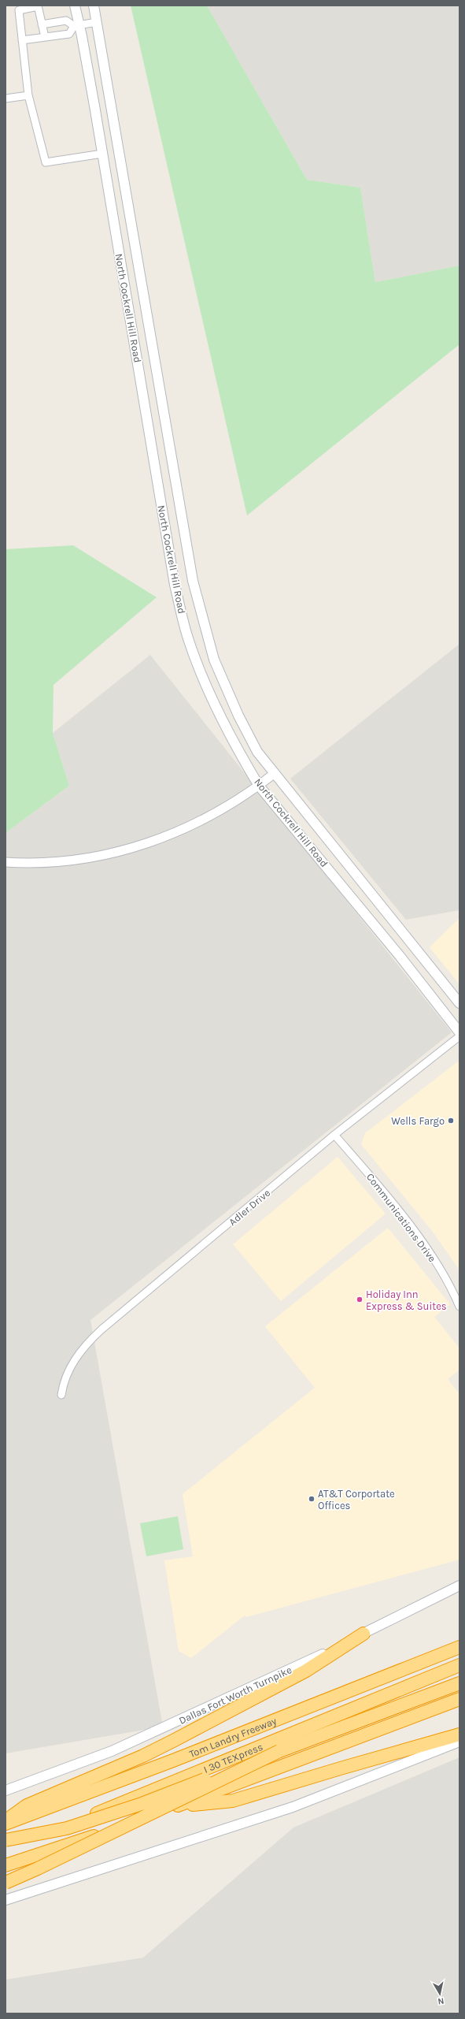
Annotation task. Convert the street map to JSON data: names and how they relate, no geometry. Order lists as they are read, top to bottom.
{
  "streets": {
    "highway": ["Tom Landry Freeway", "I 30 TEXpress"],
    "main road": ["North Cockrell Hill Road", "Dallas Fort Worth Turnpike"],
    "street": ["Adler Drive", "Communications Drive"]
  },
  "crossings": [
    ["Adler Drive", "Communications Drive"]
  ],
  "places": ["Wells Fargo", "Holiday Inn Express & Suites", "AT&T Corportate Offices"],
  "north": "bottom"
}
